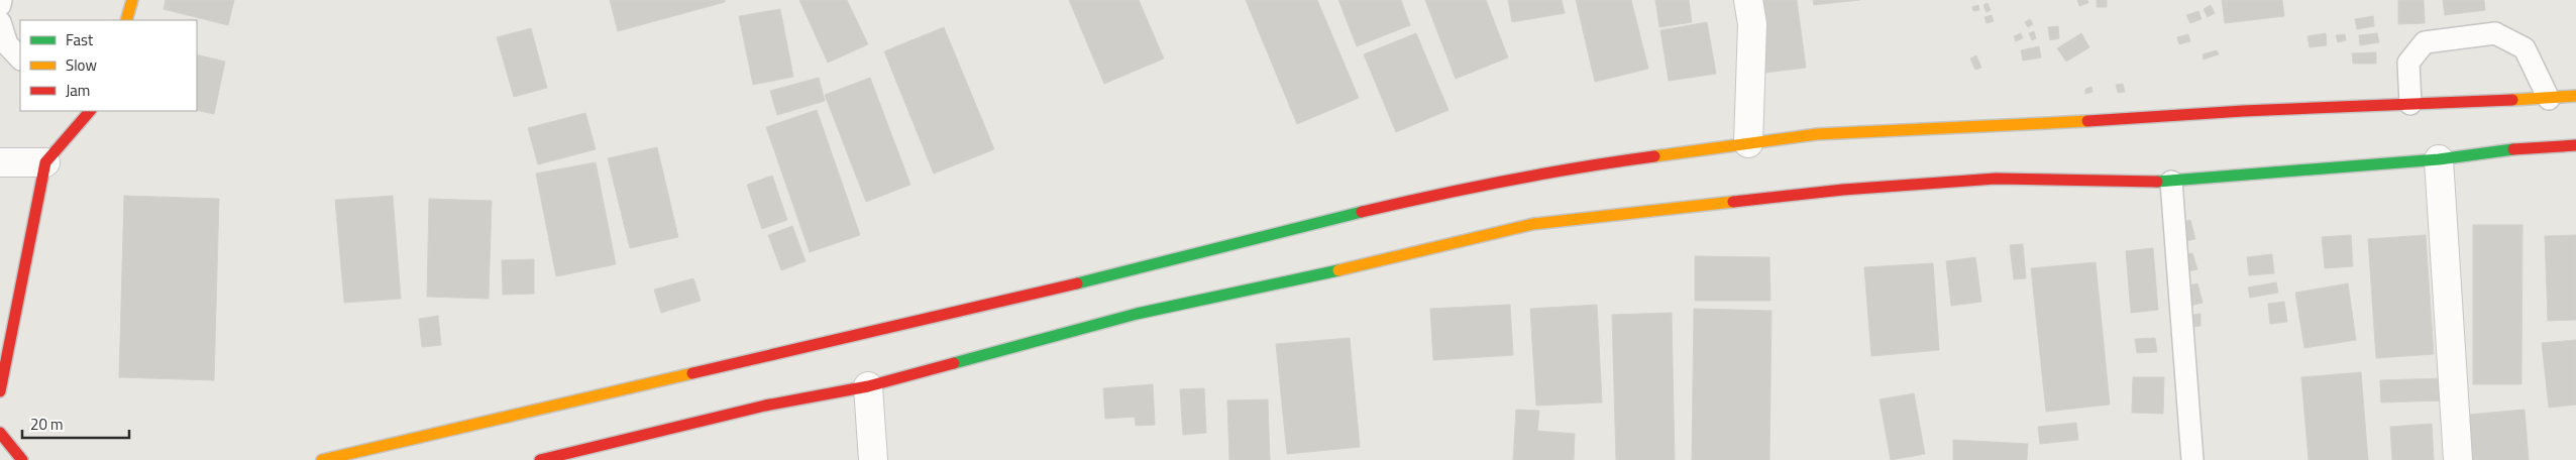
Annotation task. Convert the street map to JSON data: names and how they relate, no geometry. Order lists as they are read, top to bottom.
{
  "legend": ["Fast", "Slow", "Jam"],
  "scale_bar": "20 m"
}
